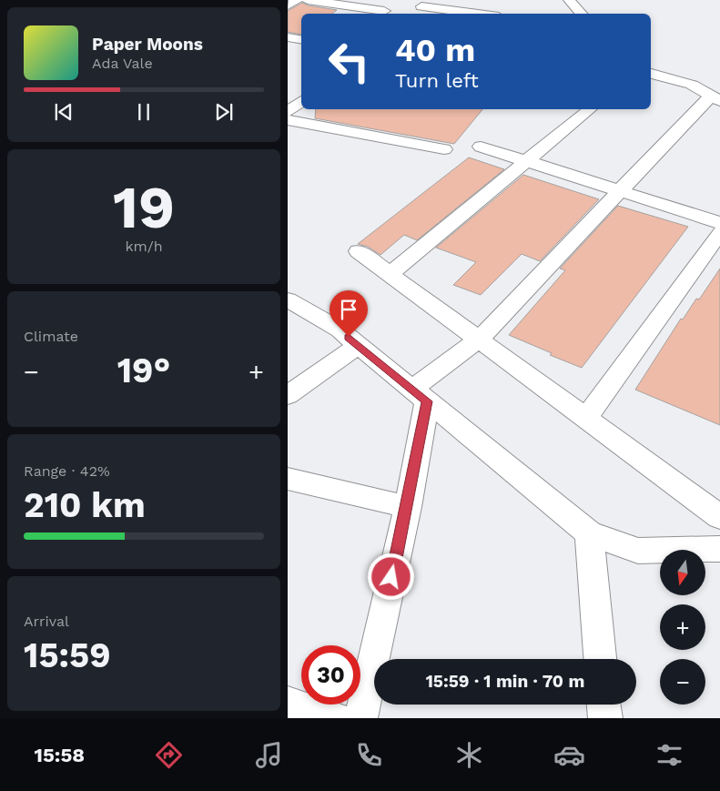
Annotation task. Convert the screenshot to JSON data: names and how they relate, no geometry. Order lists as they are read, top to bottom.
{
  "north": "bottom",
  "page": {
    "turn": ["40 m", "Turn left"],
    "song": ["Paper Moons", "Ada Vale"],
    "tile": [
      ["19", "km/h"],
      "Climate",
      ["Range · 42%", "210 km"],
      ["Arrival", "15:59"]
    ],
    "heat": ["−", "19°", "+"],
    "map_buttons": ["+", "−"],
    "limit": "30",
    "trip": "15:59 · 1 min · 70 m",
    "tabs": "15:58"
  }
}
